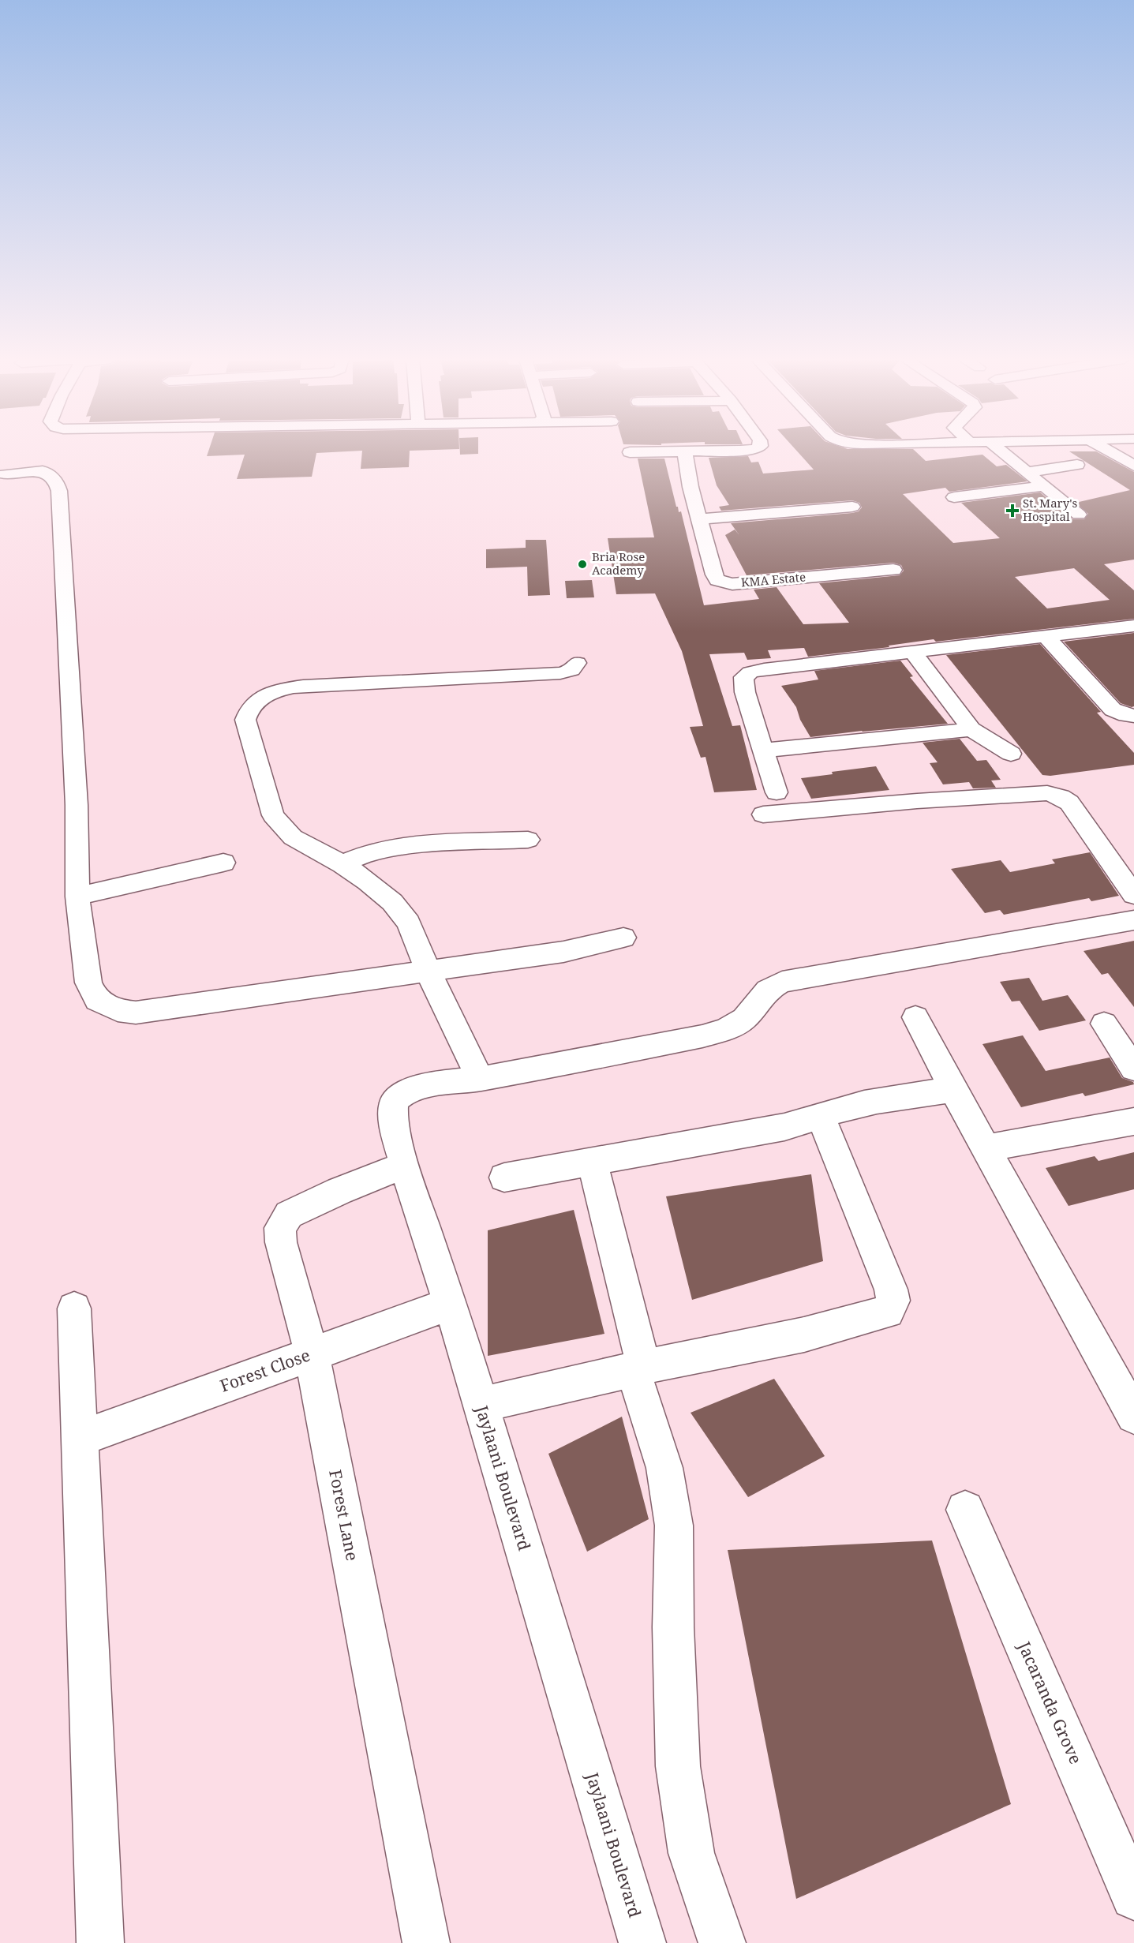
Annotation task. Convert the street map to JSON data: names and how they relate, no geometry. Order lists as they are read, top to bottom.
{
  "streets": {
    "street": [
      "KMA Estate",
      "Forest Close",
      "Jaylaani Boulevard",
      "Forest Lane",
      "Jacaranda Grove"
    ]
  },
  "crossings": [
    ["Forest Close", "Jaylaani Boulevard"],
    ["Forest Close", "Forest Lane"],
    ["Jaylaani Boulevard", "Forest Lane"]
  ],
  "places": {
    "health": ["St. Mary's Hospital"],
    "other": ["Bria Rose Academy"]
  }
}
